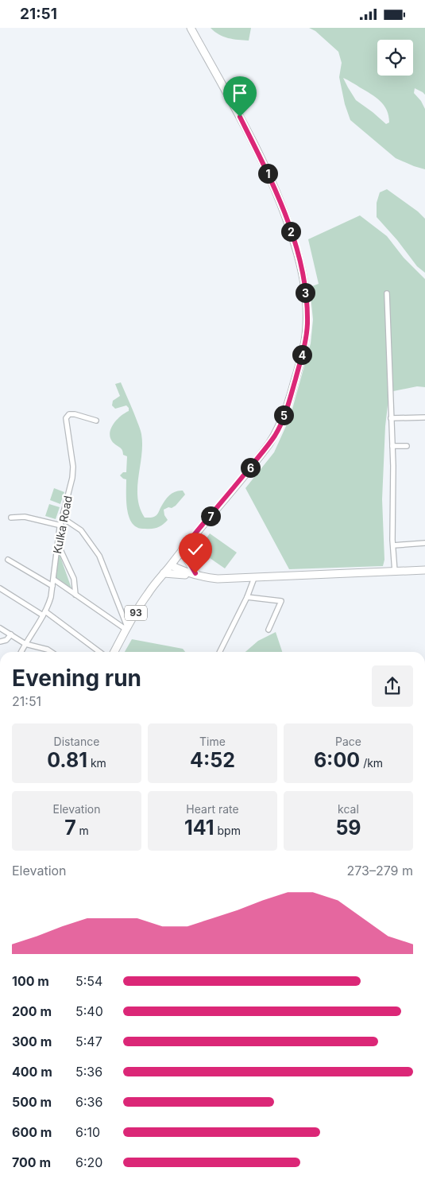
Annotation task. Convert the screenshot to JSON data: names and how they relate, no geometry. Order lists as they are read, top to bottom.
{
  "streets": {
    "main road": ["93"],
    "street": ["Kulka Road"]
  },
  "page": {
    "status": "21:51",
    "pins": [
      "1",
      "2",
      "3",
      "4",
      "5",
      "6",
      "7"
    ],
    "heading": ["Evening run", "21:51"],
    "stats": [
      ["Distance", "0.81 km"],
      ["Time", "4:52"],
      ["Pace", "6:00 /km"],
      ["Elevation", "7 m"],
      ["Heart rate", "141 bpm"],
      ["kcal", "59"]
    ],
    "chart": ["Elevation", "273–279 m"],
    "list": [
      {
        "name": "100 m",
        "note": "5:54"
      },
      {
        "name": "200 m",
        "note": "5:40"
      },
      {
        "name": "300 m",
        "note": "5:47"
      },
      {
        "name": "400 m",
        "note": "5:36"
      },
      {
        "name": "500 m",
        "note": "6:36"
      },
      {
        "name": "600 m",
        "note": "6:10"
      },
      {
        "name": "700 m",
        "note": "6:20"
      }
    ]
  }
}
